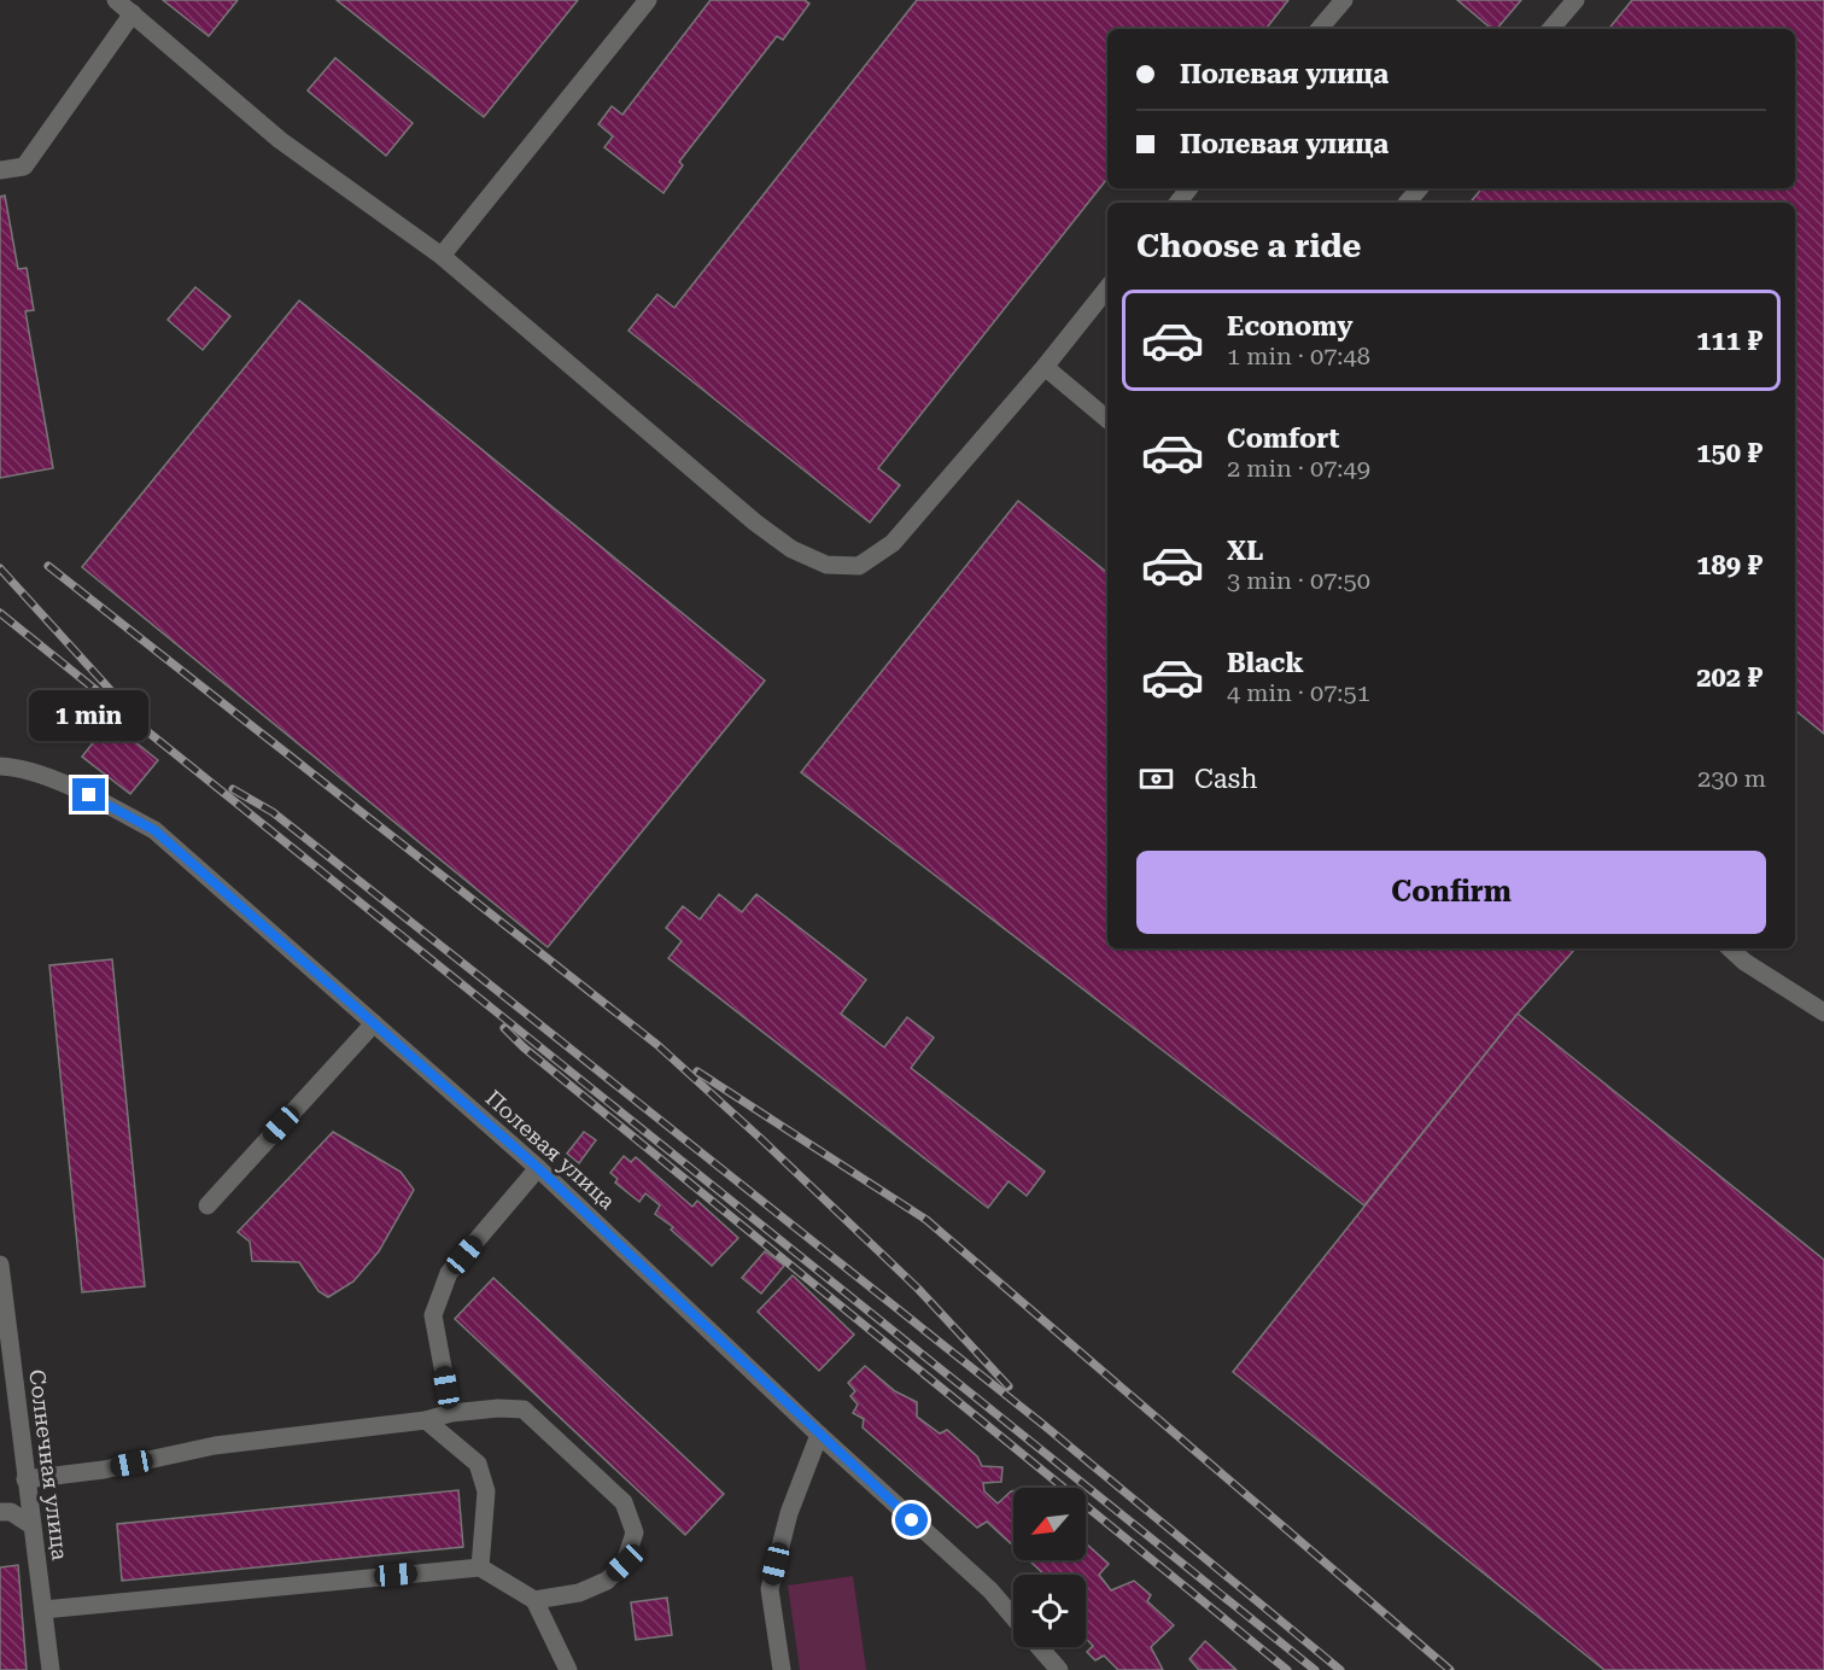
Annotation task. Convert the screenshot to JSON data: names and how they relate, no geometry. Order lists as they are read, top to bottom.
{
  "streets": {
    "street": ["Полевая улица", "Солнечная улица"]
  },
  "north": "bottom left",
  "page": {
    "banner": ["Полевая улица", "Полевая улица"],
    "heading": "Choose a ride",
    "list": [
      {
        "name": "Economy",
        "note": "1 min · 07:48",
        "value": "111 ₽"
      },
      {
        "name": "Comfort",
        "note": "2 min · 07:49",
        "value": "150 ₽"
      },
      {
        "name": "XL",
        "note": "3 min · 07:50",
        "value": "189 ₽"
      },
      {
        "name": "Black",
        "note": "4 min · 07:51",
        "value": "202 ₽"
      }
    ],
    "bubble": "1 min",
    "pay": ["Cash", "230 m"],
    "buttons": "Confirm"
  }
}
